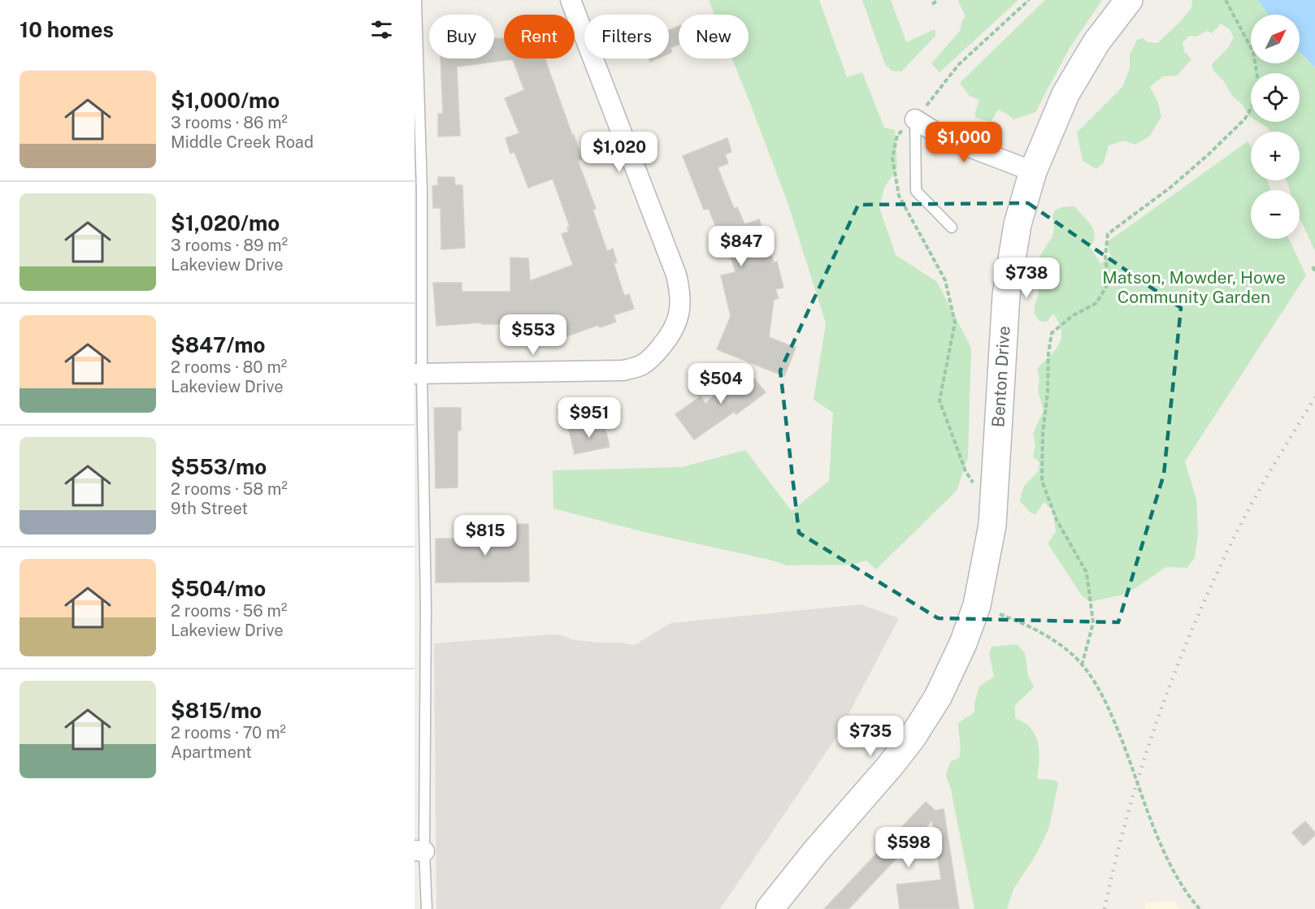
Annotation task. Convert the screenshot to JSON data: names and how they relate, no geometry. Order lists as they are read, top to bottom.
{
  "streets": {
    "street": ["Benton Drive"]
  },
  "parks": ["Matson, Mowder, Howe Community Garden"],
  "north": "top right",
  "page": {
    "heading": "10 homes",
    "map_buttons": ["+", "−"],
    "chip": [
      "Buy",
      "Rent",
      "Filters",
      "New"
    ],
    "list": [
      {
        "name": "$1,000/mo",
        "note": "3 rooms · 86 m² · Middle Creek Road"
      },
      {
        "name": "$1,020/mo",
        "note": "3 rooms · 89 m² · Lakeview Drive"
      },
      {
        "name": "$847/mo",
        "note": "2 rooms · 80 m² · Lakeview Drive"
      },
      {
        "name": "$553/mo",
        "note": "2 rooms · 58 m² · 9th Street"
      },
      {
        "name": "$504/mo",
        "note": "2 rooms · 56 m² · Lakeview Drive"
      },
      {
        "name": "$815/mo",
        "note": "2 rooms · 70 m² · Apartment"
      }
    ],
    "price": [
      "$1,000",
      "$1,020",
      "$847",
      "$738",
      "$553",
      "$504",
      "$951",
      "$815",
      "$735",
      "$598"
    ]
  }
}
